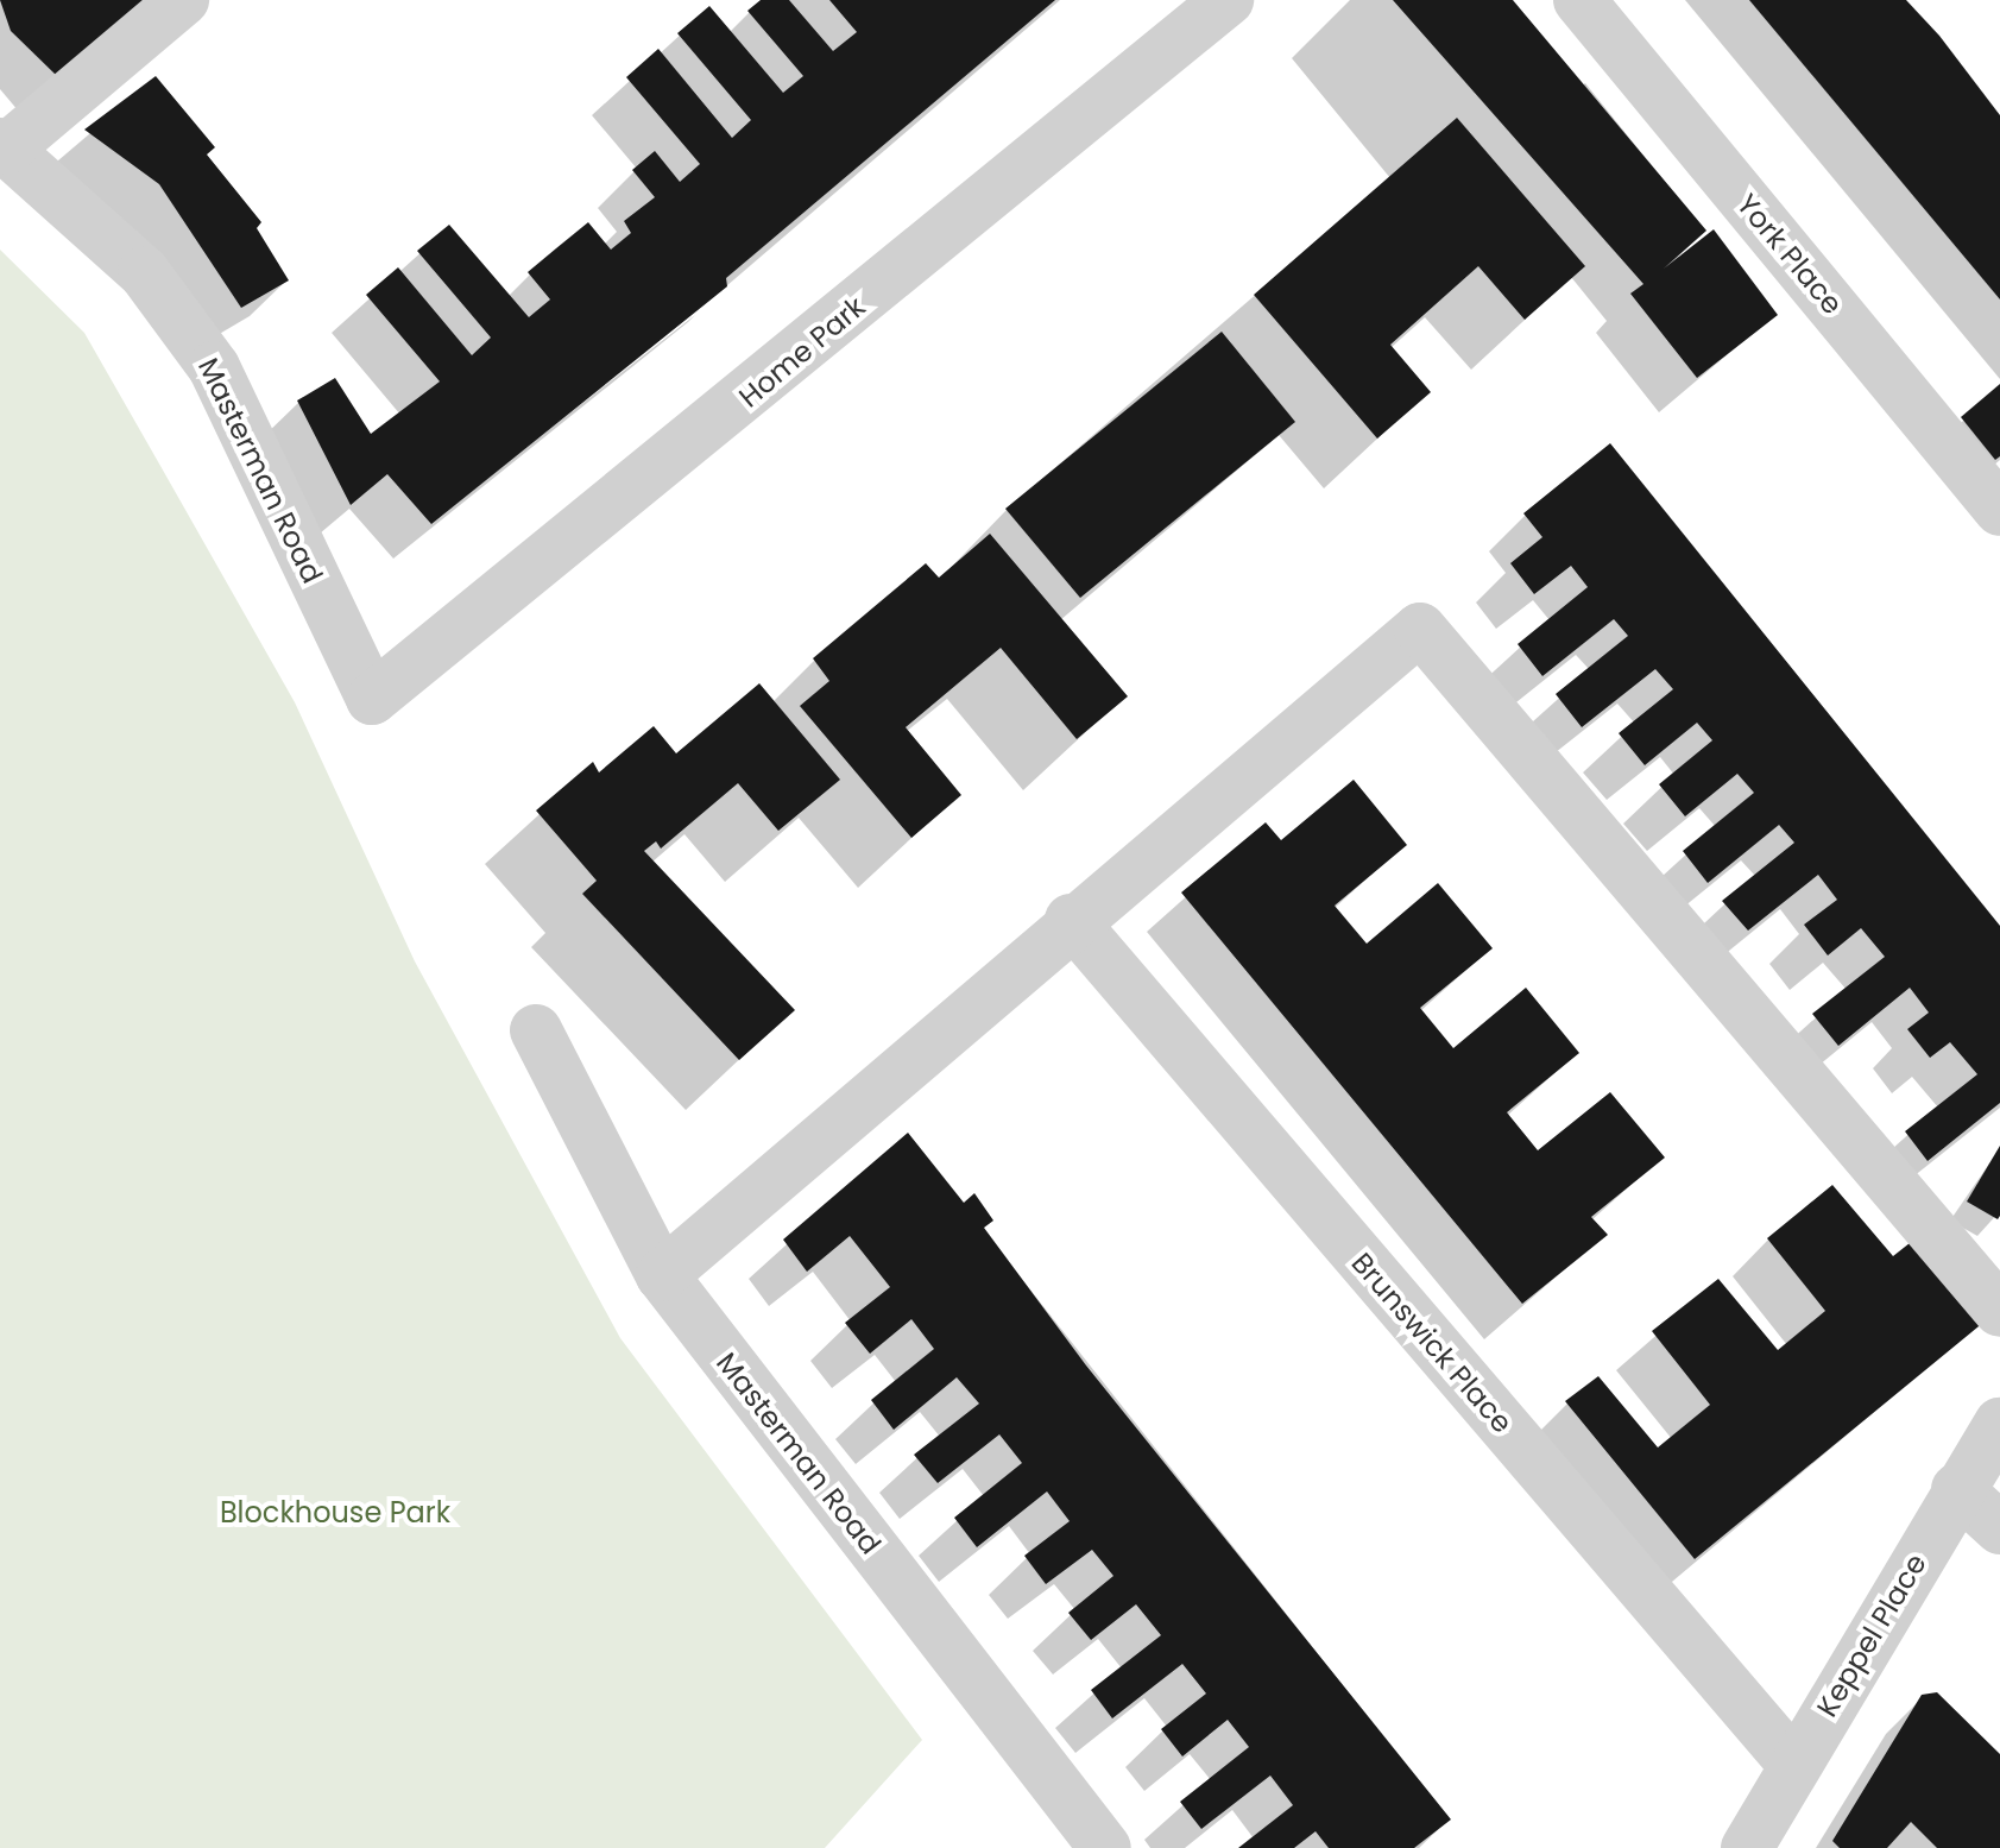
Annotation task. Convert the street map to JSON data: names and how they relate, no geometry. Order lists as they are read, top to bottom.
{
  "streets": {
    "street": [
      "York Place",
      "Home Park",
      "Masterman Road",
      "Brunswick Place",
      "Keppel Place"
    ]
  },
  "crossings": [
    ["Home Park", "Masterman Road"],
    ["Brunswick Place", "Keppel Place"]
  ],
  "parks": ["Blockhouse Park"]
}
